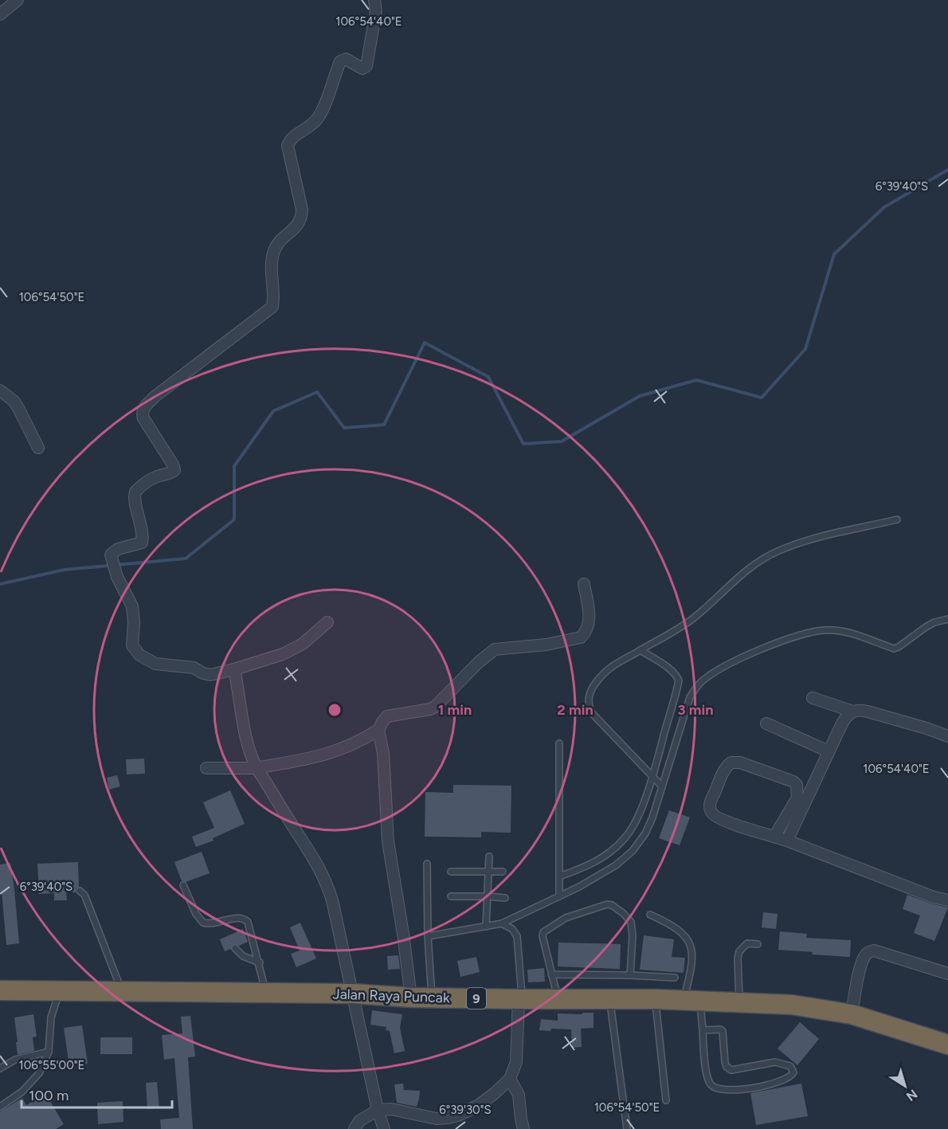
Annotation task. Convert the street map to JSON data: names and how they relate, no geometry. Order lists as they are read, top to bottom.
{
  "streets": {
    "highway": ["Jalan Raya Puncak", "9"]
  },
  "scale_bar": "100 m",
  "north": "bottom right",
  "coordinates": [
    "106°54'40\"E",
    "6°39'40\"S",
    "106°54'50\"E",
    "106°55'00\"E",
    "6°39'30\"S"
  ],
  "rings": ["1 min", "2 min", "3 min"]
}
